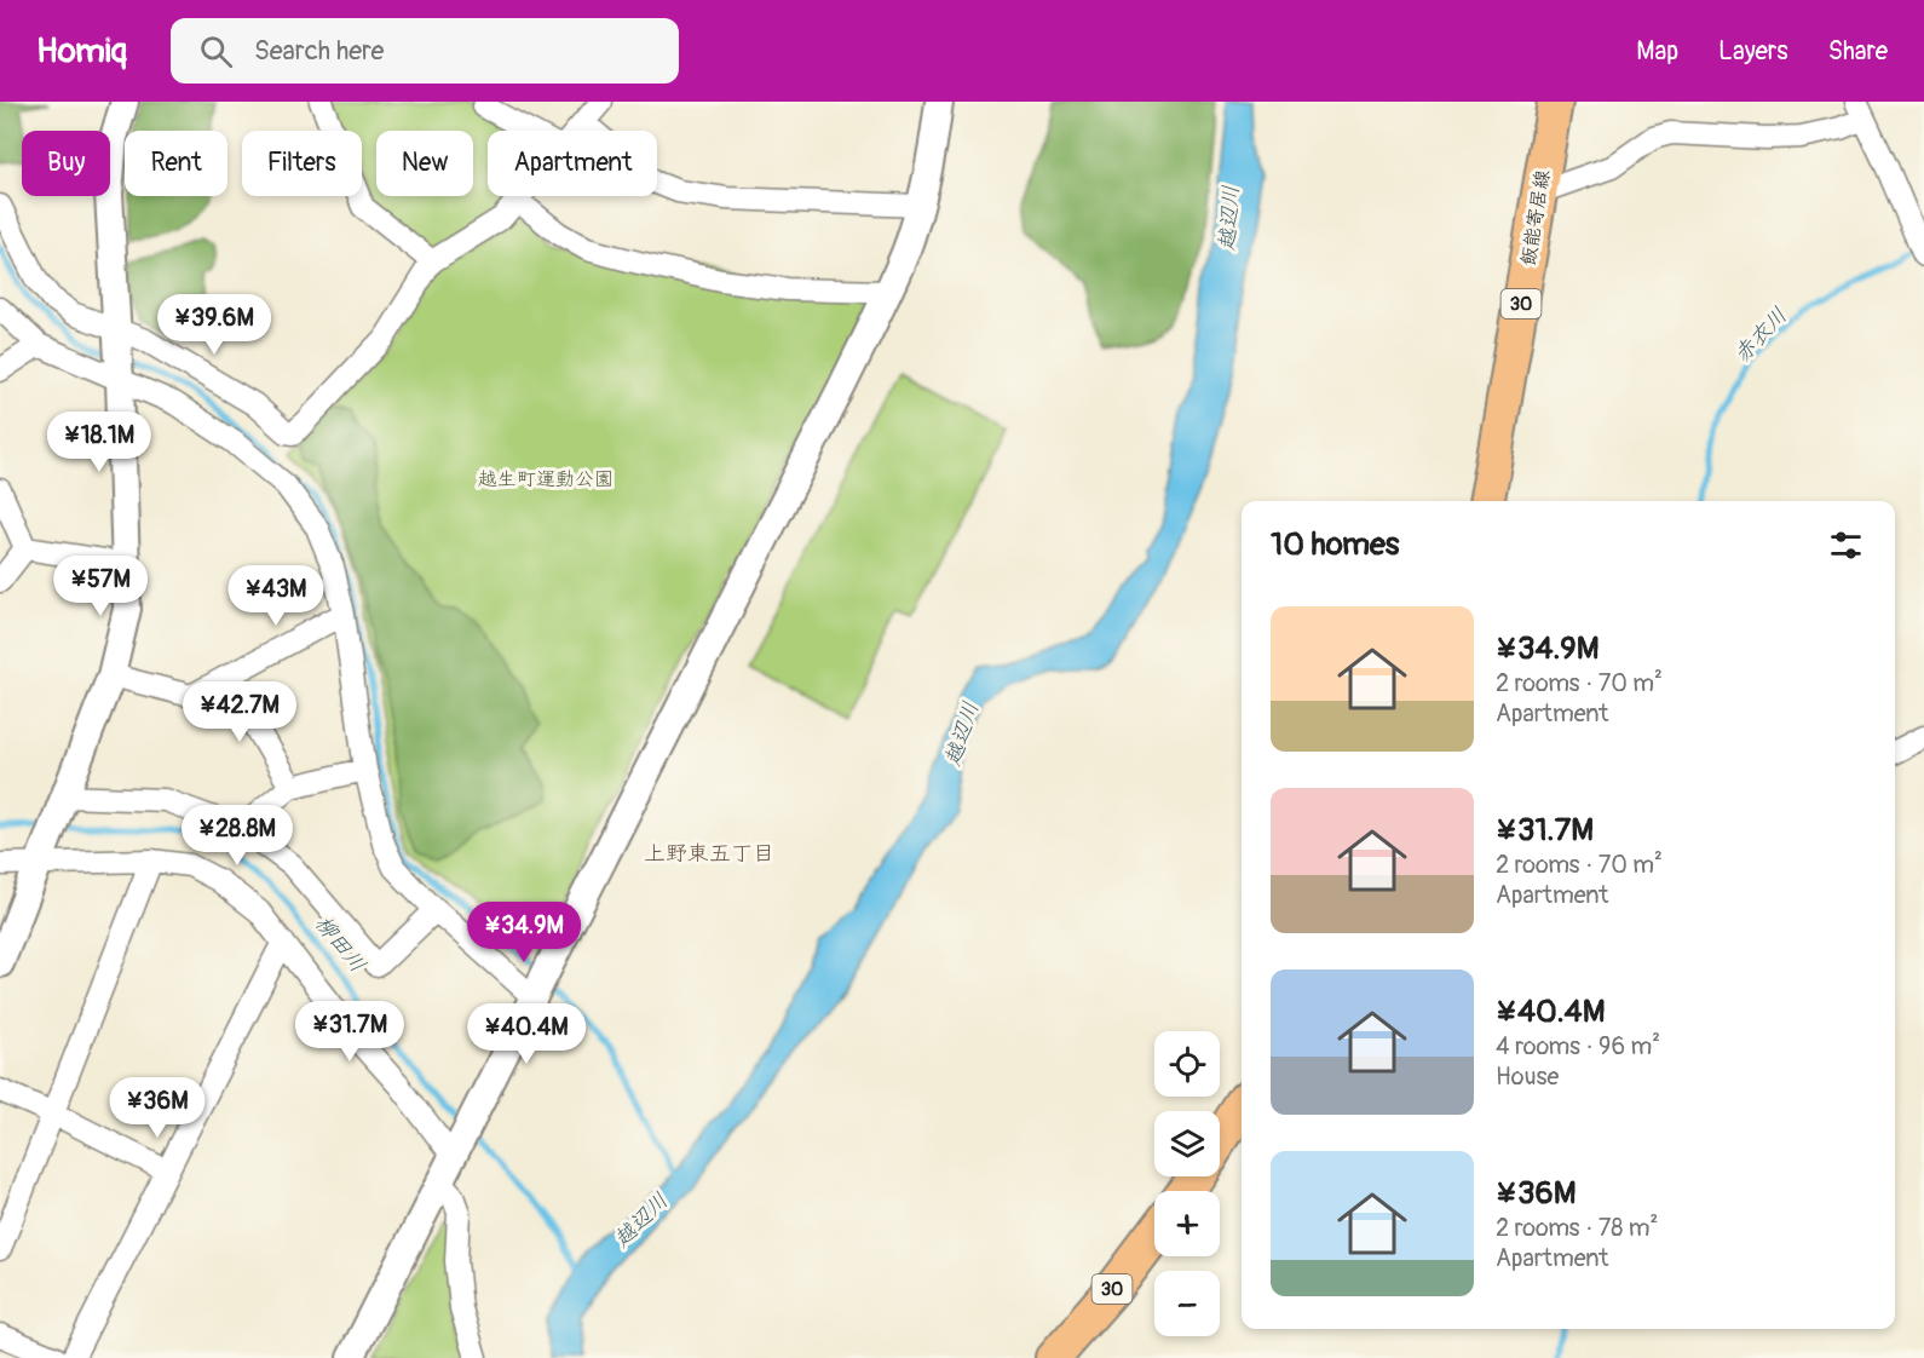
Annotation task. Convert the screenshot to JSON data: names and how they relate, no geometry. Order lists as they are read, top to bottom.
{
  "streets": {
    "main road": ["飯能寄居線", "30"]
  },
  "districts": ["上野東五丁目"],
  "water": ["越辺川", "赤衣川", "柳田川"],
  "parks": ["越生町運動公園"],
  "page": {
    "header": "Homiq",
    "search": "Search here",
    "nav": ["Map", "Layers", "Share"],
    "chip": [
      "Buy",
      "Rent",
      "Filters",
      "New",
      "Apartment"
    ],
    "price": [
      "¥39.6M",
      "¥18.1M",
      "¥57M",
      "¥43M",
      "¥42.7M",
      "¥28.8M",
      "¥34.9M",
      "¥31.7M",
      "¥40.4M",
      "¥36M"
    ],
    "heading": "10 homes",
    "list": [
      {
        "name": "¥34.9M",
        "note": "2 rooms · 70 m² · Apartment"
      },
      {
        "name": "¥31.7M",
        "note": "2 rooms · 70 m² · Apartment"
      },
      {
        "name": "¥40.4M",
        "note": "4 rooms · 96 m² · House"
      },
      {
        "name": "¥36M",
        "note": "2 rooms · 78 m² · Apartment"
      }
    ],
    "map_buttons": ["+", "−"]
  }
}
